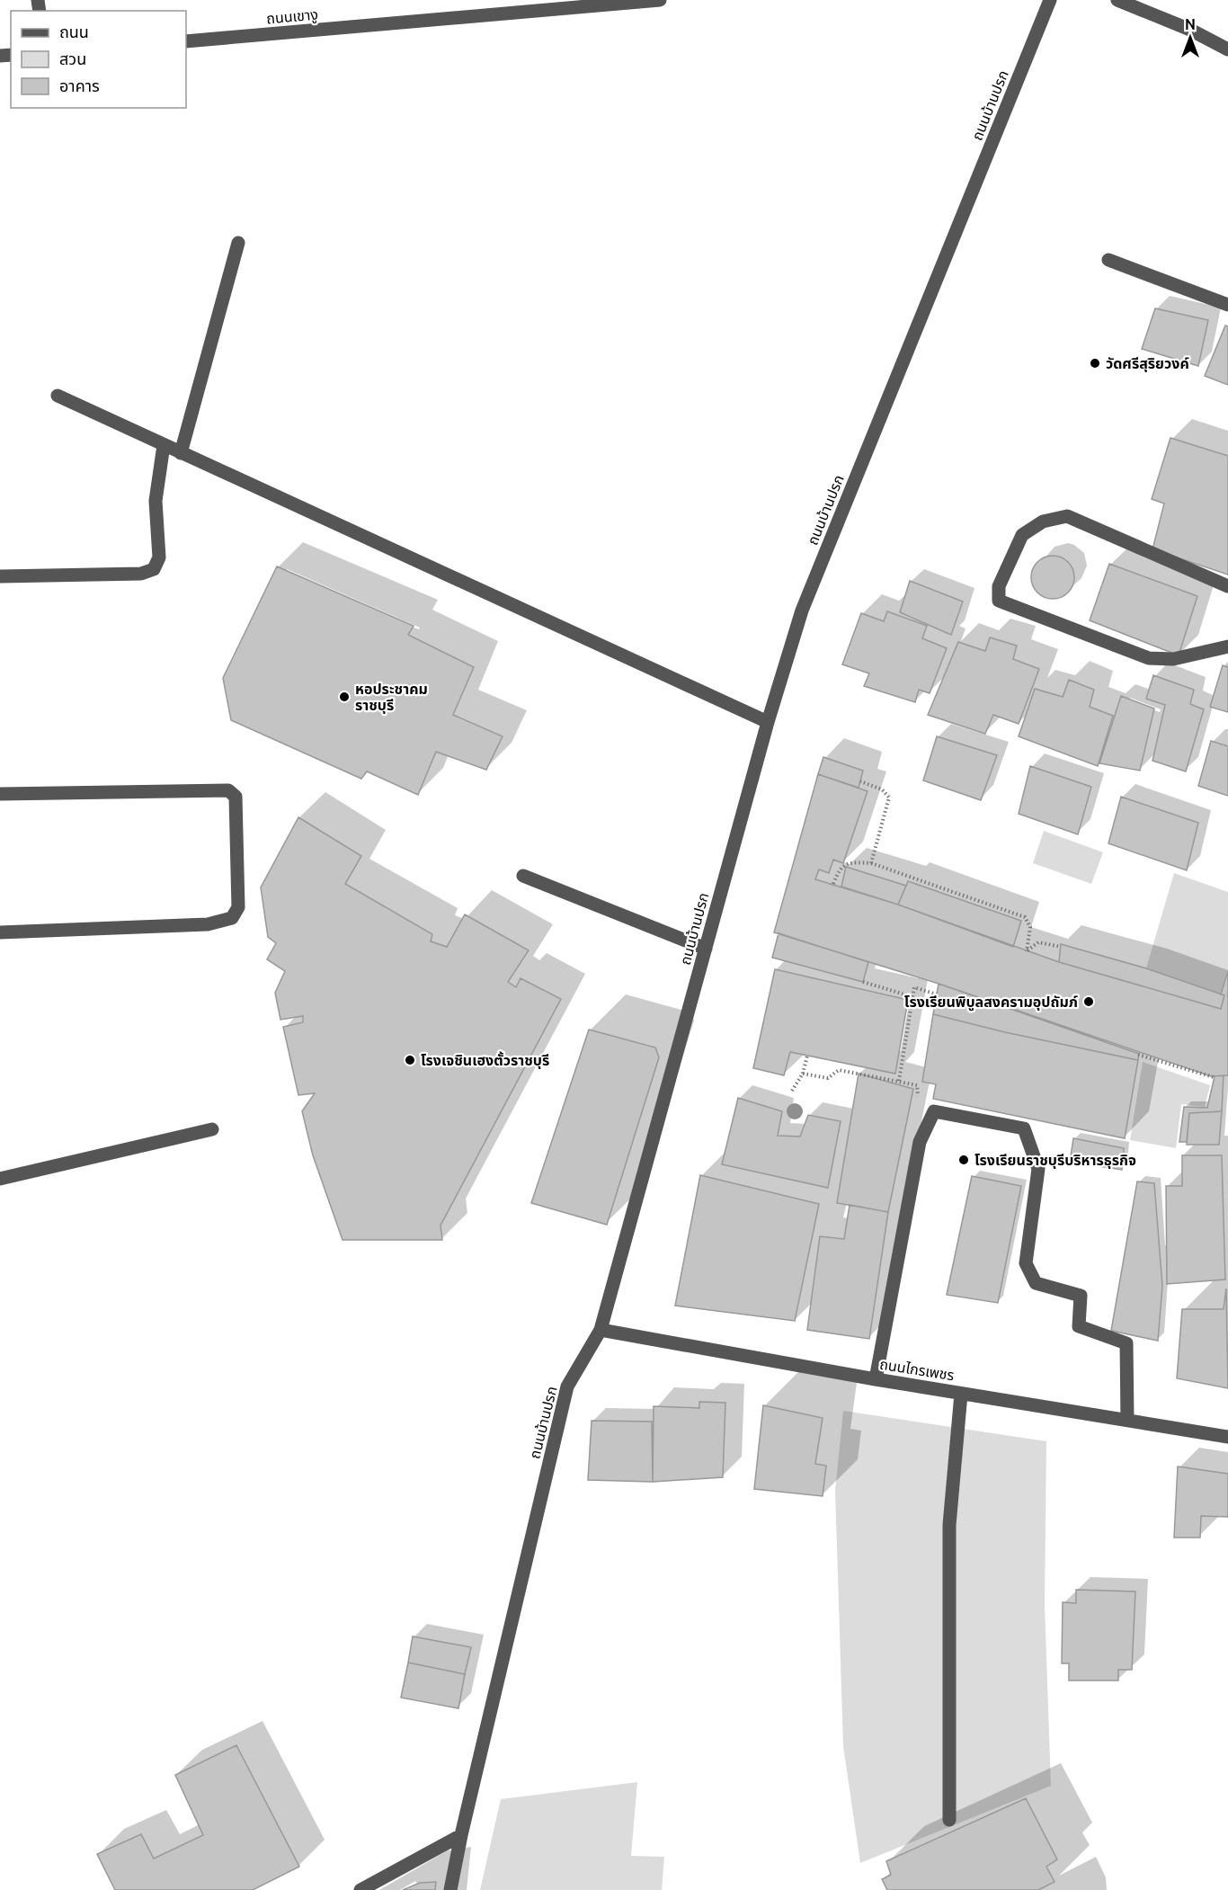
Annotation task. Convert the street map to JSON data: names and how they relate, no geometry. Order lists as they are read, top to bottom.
{
  "streets": {
    "street": ["ถนนเขางู", "ถนนบ้านปรก", "ถนนไกรเพชร"]
  },
  "crossings": [
    ["ถนนบ้านปรก", "ถนนไกรเพชร"]
  ],
  "places": [
    "วัดศรีสุริยวงค์",
    "หอประชาคม ราชบุรี",
    "โรงเรียนพิบูลสงครามอุปถัมภ์",
    "โรงเจชินเฮงตั้วราชบุรี",
    "โรงเรียนราชบุรีบริหารธุรกิจ"
  ],
  "legend": ["ถนน", "สวน", "อาคาร"],
  "north": "top"
}
